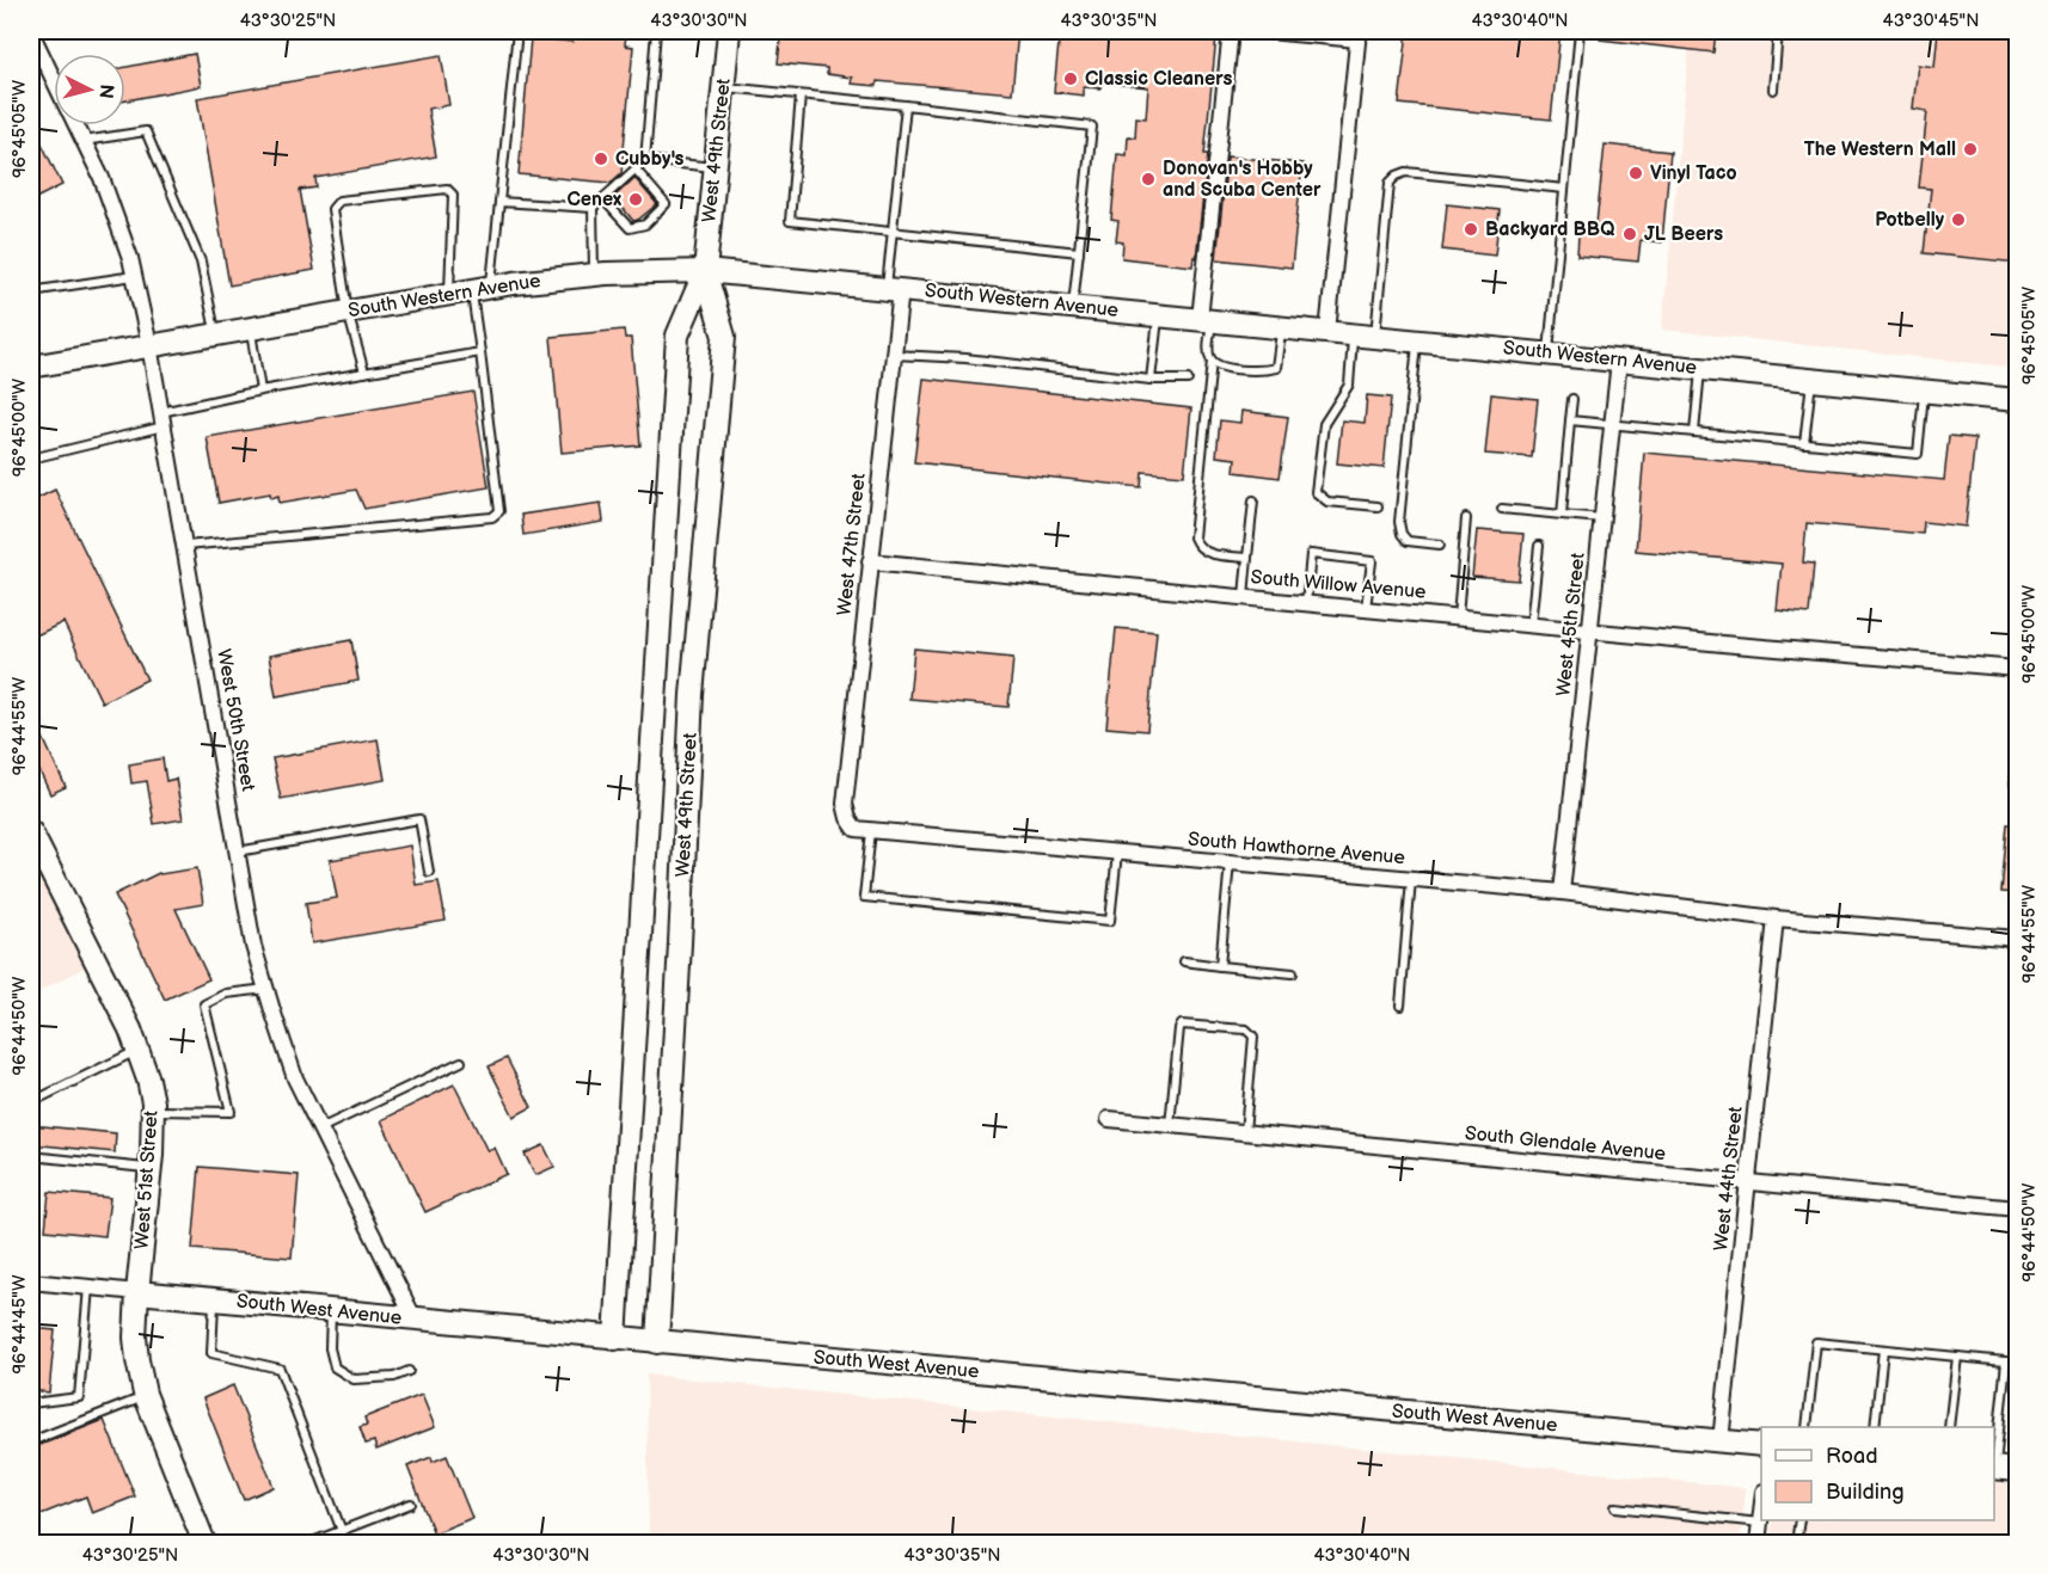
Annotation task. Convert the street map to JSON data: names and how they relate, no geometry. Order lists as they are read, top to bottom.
{
  "streets": {
    "street": [
      "West 49th Street",
      "South Western Avenue",
      "West 47th Street",
      "South Willow Avenue",
      "West 45th Street",
      "West 50th Street",
      "South Hawthorne Avenue",
      "South Glendale Avenue",
      "West 44th Street",
      "West 51st Street",
      "South West Avenue"
    ]
  },
  "crossings": [
    ["West 49th Street", "South Western Avenue"],
    ["West 49th Street", "South West Avenue"],
    ["South Western Avenue", "West 47th Street"],
    ["South Western Avenue", "West 45th Street"],
    ["South Western Avenue", "West 50th Street"],
    ["West 47th Street", "South Willow Avenue"],
    ["West 47th Street", "South Hawthorne Avenue"],
    ["South Willow Avenue", "West 45th Street"],
    ["West 45th Street", "South Hawthorne Avenue"],
    ["West 50th Street", "South West Avenue"],
    ["South Hawthorne Avenue", "West 44th Street"],
    ["South Glendale Avenue", "West 44th Street"],
    ["West 44th Street", "South West Avenue"],
    ["West 51st Street", "South West Avenue"]
  ],
  "places": [
    "Classic Cleaners",
    "The Western Mall",
    "Cubby's",
    "Vinyl Taco",
    "Donovan's Hobby and Scuba Center",
    "Cenex",
    "Potbelly",
    "Backyard BBQ",
    "JL Beers"
  ],
  "legend": ["Road", "Building"],
  "north": "right",
  "coordinates": [
    "43°30'25\"N",
    "43°30'30\"N",
    "43°30'35\"N",
    "43°30'40\"N",
    "43°30'45\"N",
    "96°45'05\"W",
    "96°45'00\"W",
    "96°44'55\"W",
    "96°44'50\"W",
    "96°44'45\"W"
  ]
}
